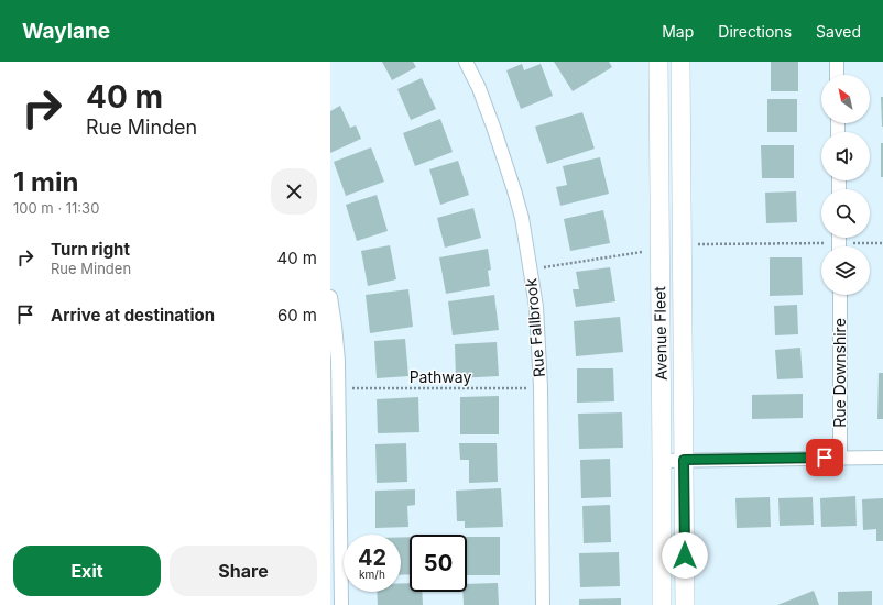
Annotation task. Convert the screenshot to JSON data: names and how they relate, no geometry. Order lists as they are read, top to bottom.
{
  "streets": {
    "main road": ["Avenue Fleet"],
    "street": ["Rue Fallbrook", "Rue Downshire"],
    "path": ["Pathway"]
  },
  "north": "top left",
  "page": {
    "header": "Waylane",
    "nav": ["Map", "Directions", "Saved"],
    "turn": ["40 m", "Rue Minden"],
    "heading": ["1 min", "100 m · 11:30"],
    "list": [
      {
        "name": "Turn right",
        "note": "Rue Minden",
        "value": "40 m"
      },
      {
        "name": "Arrive at destination",
        "value": "60 m"
      }
    ],
    "speed": "42 km/h",
    "limit": "50",
    "buttons": ["Exit", "Share"]
  }
}
